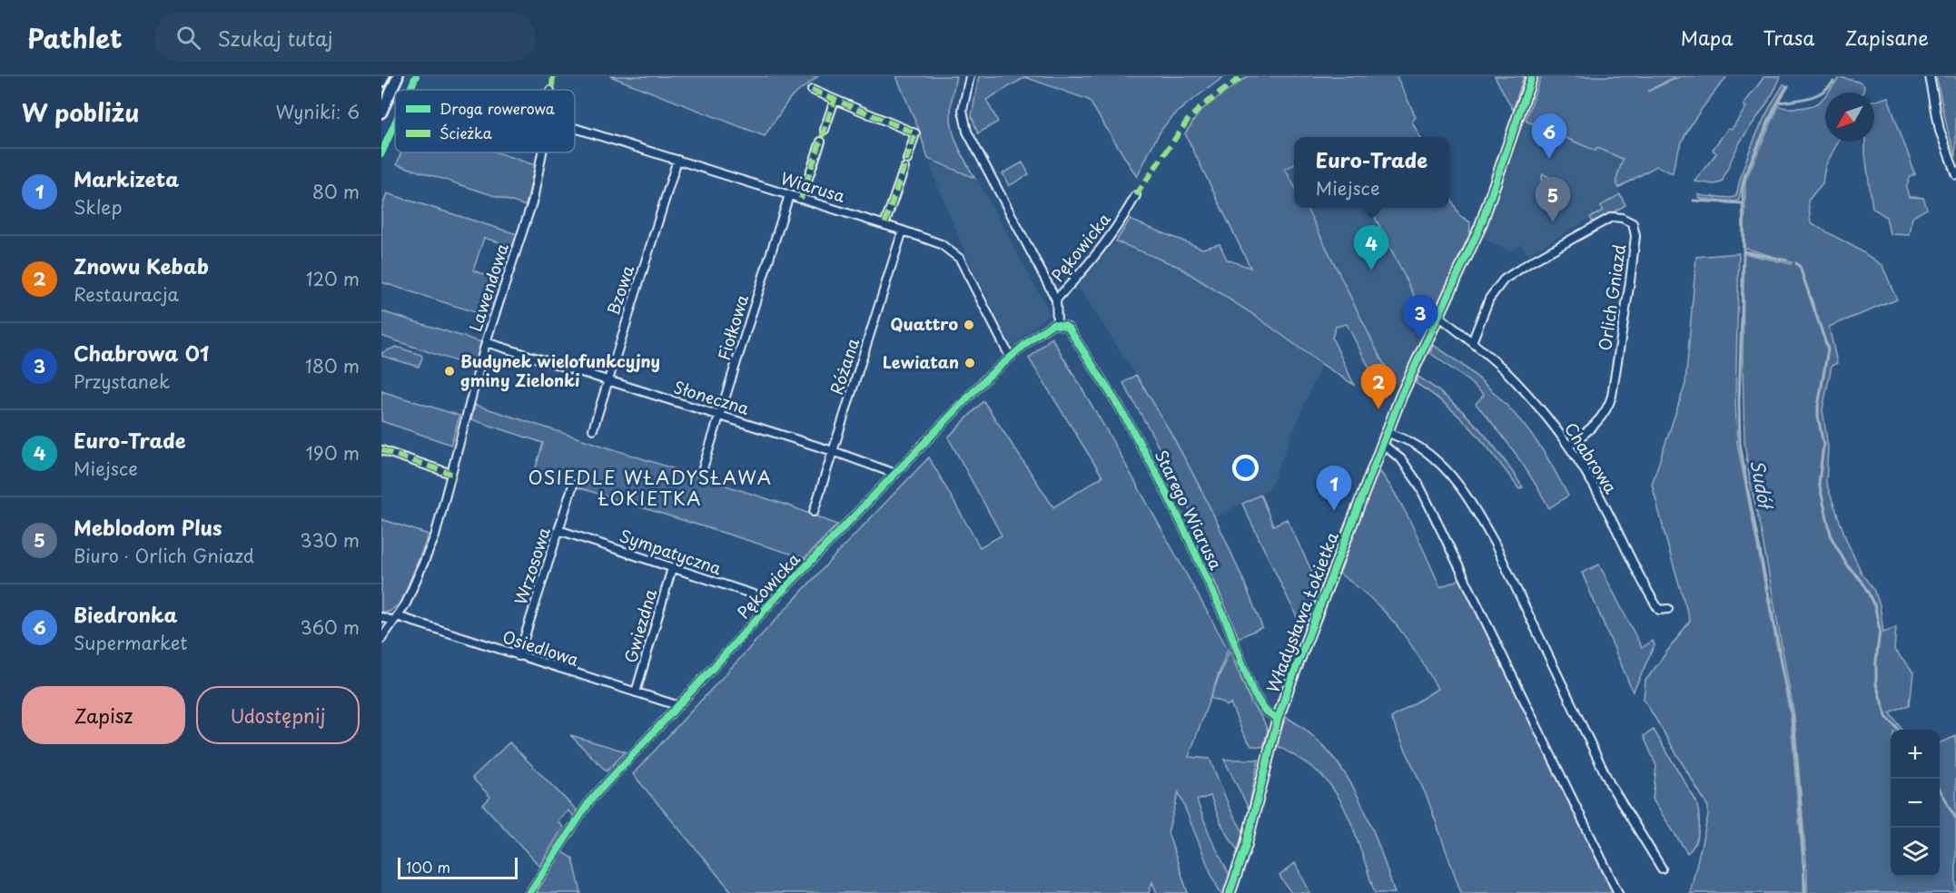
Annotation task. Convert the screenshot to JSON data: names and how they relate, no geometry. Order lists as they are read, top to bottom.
{
  "streets": {
    "street": [
      "Wiarusa",
      "Pękowicka",
      "Lawendowa",
      "Bzowa",
      "Orlich Gniazd",
      "Fiołkowa",
      "Różana",
      "Słoneczna",
      "Chabrowa",
      "Starego Wiarusa",
      "Sympatyczna",
      "Wrzosowa",
      "Władysława Łokietka",
      "Gwiezdna",
      "Osiedlowa"
    ]
  },
  "crossings": [
    ["Wiarusa", "Pękowicka"],
    ["Wiarusa", "Bzowa"],
    ["Wiarusa", "Fiołkowa"],
    ["Wiarusa", "Różana"],
    ["Pękowicka", "Słoneczna"],
    ["Pękowicka", "Starego Wiarusa"],
    ["Pękowicka", "Sympatyczna"],
    ["Pękowicka", "Osiedlowa"],
    ["Lawendowa", "Słoneczna"],
    ["Lawendowa", "Osiedlowa"],
    ["Bzowa", "Słoneczna"],
    ["Orlich Gniazd", "Chabrowa"],
    ["Fiołkowa", "Słoneczna"],
    ["Różana", "Słoneczna"],
    ["Chabrowa", "Władysława Łokietka"],
    ["Starego Wiarusa", "Władysława Łokietka"],
    ["Sympatyczna", "Wrzosowa"],
    ["Sympatyczna", "Gwiezdna"],
    ["Wrzosowa", "Osiedlowa"],
    ["Gwiezdna", "Osiedlowa"]
  ],
  "districts": ["OSIEDLE WŁADYSŁAWA ŁOKIETKA"],
  "water": ["Sudół"],
  "places": ["Quattro", "Lewiatan", "Budynek wielofunkcyjny gminy Zielonki"],
  "legend": ["Droga rowerowa", "Ścieżka"],
  "scale_bar": "100 m",
  "north": "bottom left",
  "page": {
    "header": "Pathlet",
    "search": "Szukaj tutaj",
    "nav": ["Mapa", "Trasa", "Zapisane"],
    "heading": ["W pobliżu", "Wyniki: 6"],
    "pins": [
      "6",
      "5",
      "4",
      "3",
      "2",
      "1"
    ],
    "popup": ["Euro-Trade", "Miejsce"],
    "list": [
      {
        "mark": "1",
        "name": "Markizeta",
        "note": "Sklep",
        "value": "80 m"
      },
      {
        "mark": "2",
        "name": "Znowu Kebab",
        "note": "Restauracja",
        "value": "120 m"
      },
      {
        "mark": "3",
        "name": "Chabrowa 01",
        "note": "Przystanek",
        "value": "180 m"
      },
      {
        "mark": "4",
        "name": "Euro-Trade",
        "note": "Miejsce",
        "value": "190 m"
      },
      {
        "mark": "5",
        "name": "Meblodom Plus",
        "note": "Biuro · Orlich Gniazd",
        "value": "330 m"
      },
      {
        "mark": "6",
        "name": "Biedronka",
        "note": "Supermarket",
        "value": "360 m"
      }
    ],
    "buttons": ["Zapisz", "Udostępnij"],
    "map_buttons": ["+", "−"],
    "scale": "100 m"
  }
}
